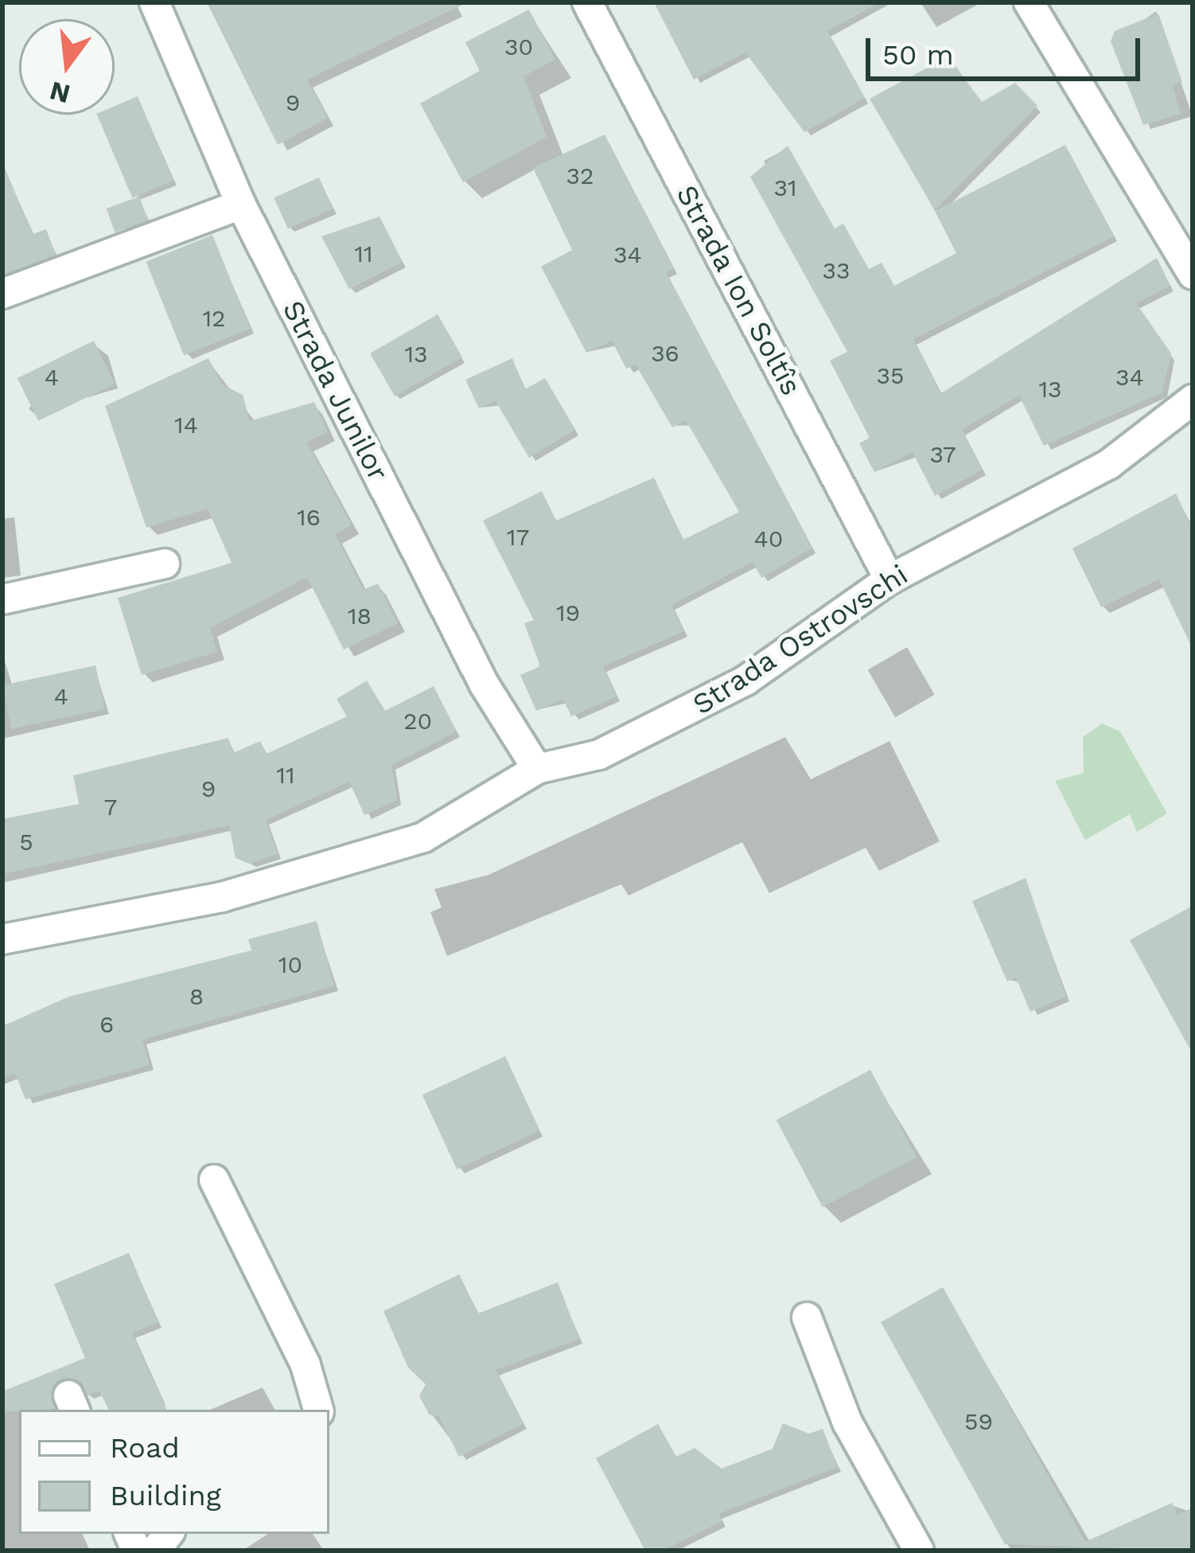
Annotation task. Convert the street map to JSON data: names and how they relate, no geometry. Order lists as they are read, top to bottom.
{
  "streets": {
    "street": ["Strada Ion Soltîs", "Strada Junilor", "Strada Ostrovschi"]
  },
  "crossings": [
    ["Strada Ion Soltîs", "Strada Ostrovschi"],
    ["Strada Junilor", "Strada Ostrovschi"]
  ],
  "house_numbers": [
    "30",
    "9",
    "32",
    "31",
    "11",
    "34",
    "33",
    "12",
    "36",
    "13",
    "35",
    "4",
    "34",
    "13",
    "14",
    "37",
    "16",
    "17",
    "40",
    "19",
    "18",
    "4",
    "20",
    "11",
    "9",
    "7",
    "5",
    "10",
    "8",
    "6",
    "59"
  ],
  "legend": ["Road", "Building"],
  "scale_bar": "50 m",
  "north": "bottom"
}
